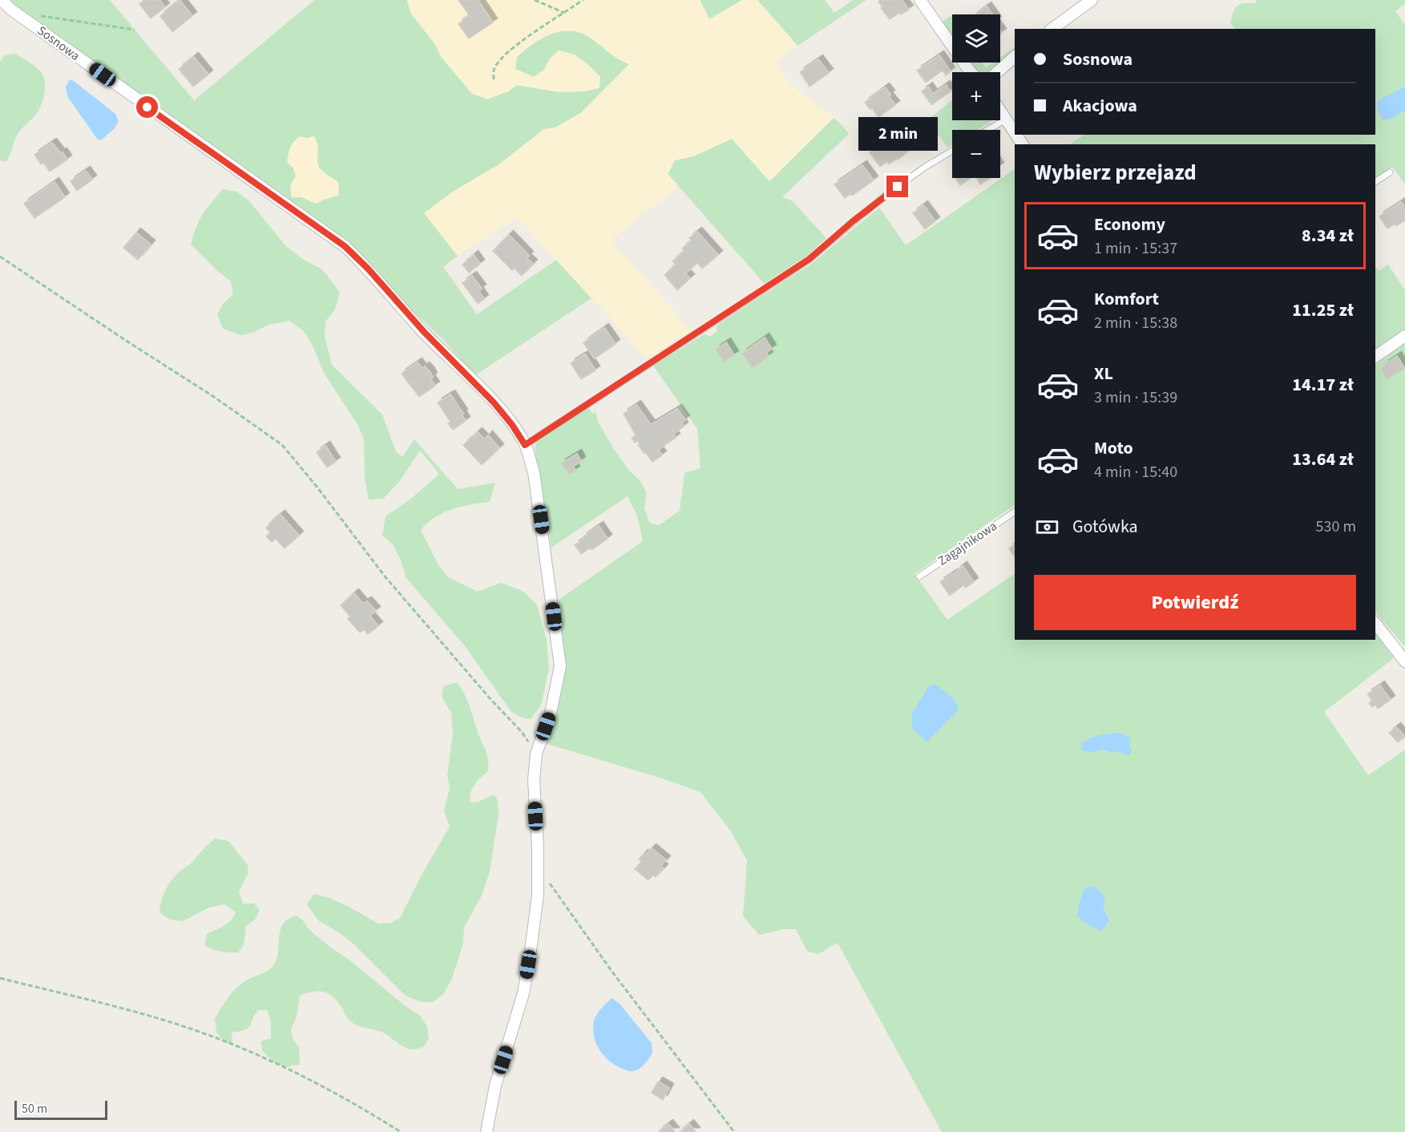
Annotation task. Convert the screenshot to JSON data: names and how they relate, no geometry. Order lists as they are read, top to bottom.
{
  "streets": {
    "street": ["Sosnowa"],
    "lane": ["Zagajnikowa"]
  },
  "scale_bar": "50 m",
  "page": {
    "map_buttons": ["+", "−"],
    "banner": ["Sosnowa", "Akacjowa"],
    "bubble": "2 min",
    "heading": "Wybierz przejazd",
    "list": [
      {
        "name": "Economy",
        "note": "1 min · 15:37",
        "value": "8.34 zł"
      },
      {
        "name": "Komfort",
        "note": "2 min · 15:38",
        "value": "11.25 zł"
      },
      {
        "name": "XL",
        "note": "3 min · 15:39",
        "value": "14.17 zł"
      },
      {
        "name": "Moto",
        "note": "4 min · 15:40",
        "value": "13.64 zł"
      }
    ],
    "pay": ["Gotówka", "530 m"],
    "buttons": "Potwierdź",
    "scale": "50 m"
  }
}
